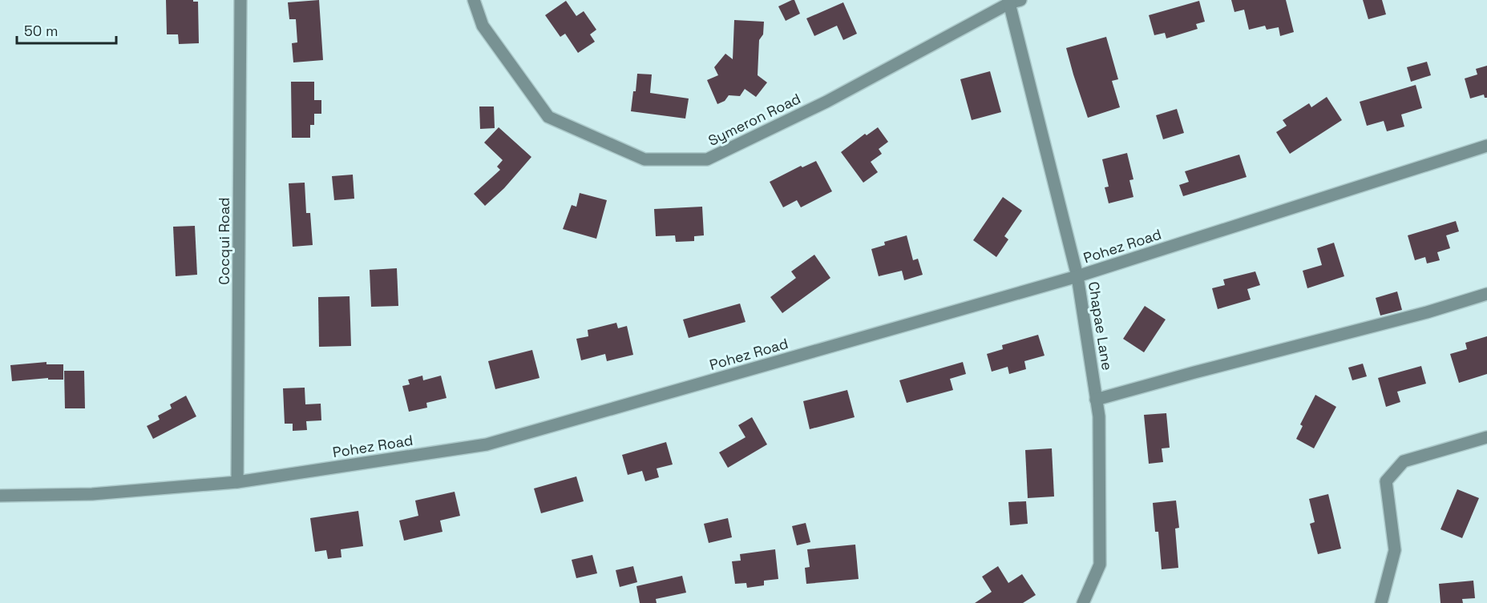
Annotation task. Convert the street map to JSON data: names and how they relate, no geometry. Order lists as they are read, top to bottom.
{
  "streets": {
    "street": [
      "Symeron Road",
      "Cocqui Road",
      "Pohez Road",
      "Chapae Lane"
    ]
  },
  "crossings": [
    ["Symeron Road", "Chapae Lane"],
    ["Cocqui Road", "Pohez Road"],
    ["Pohez Road", "Chapae Lane"]
  ],
  "scale_bar": "50 m"
}
